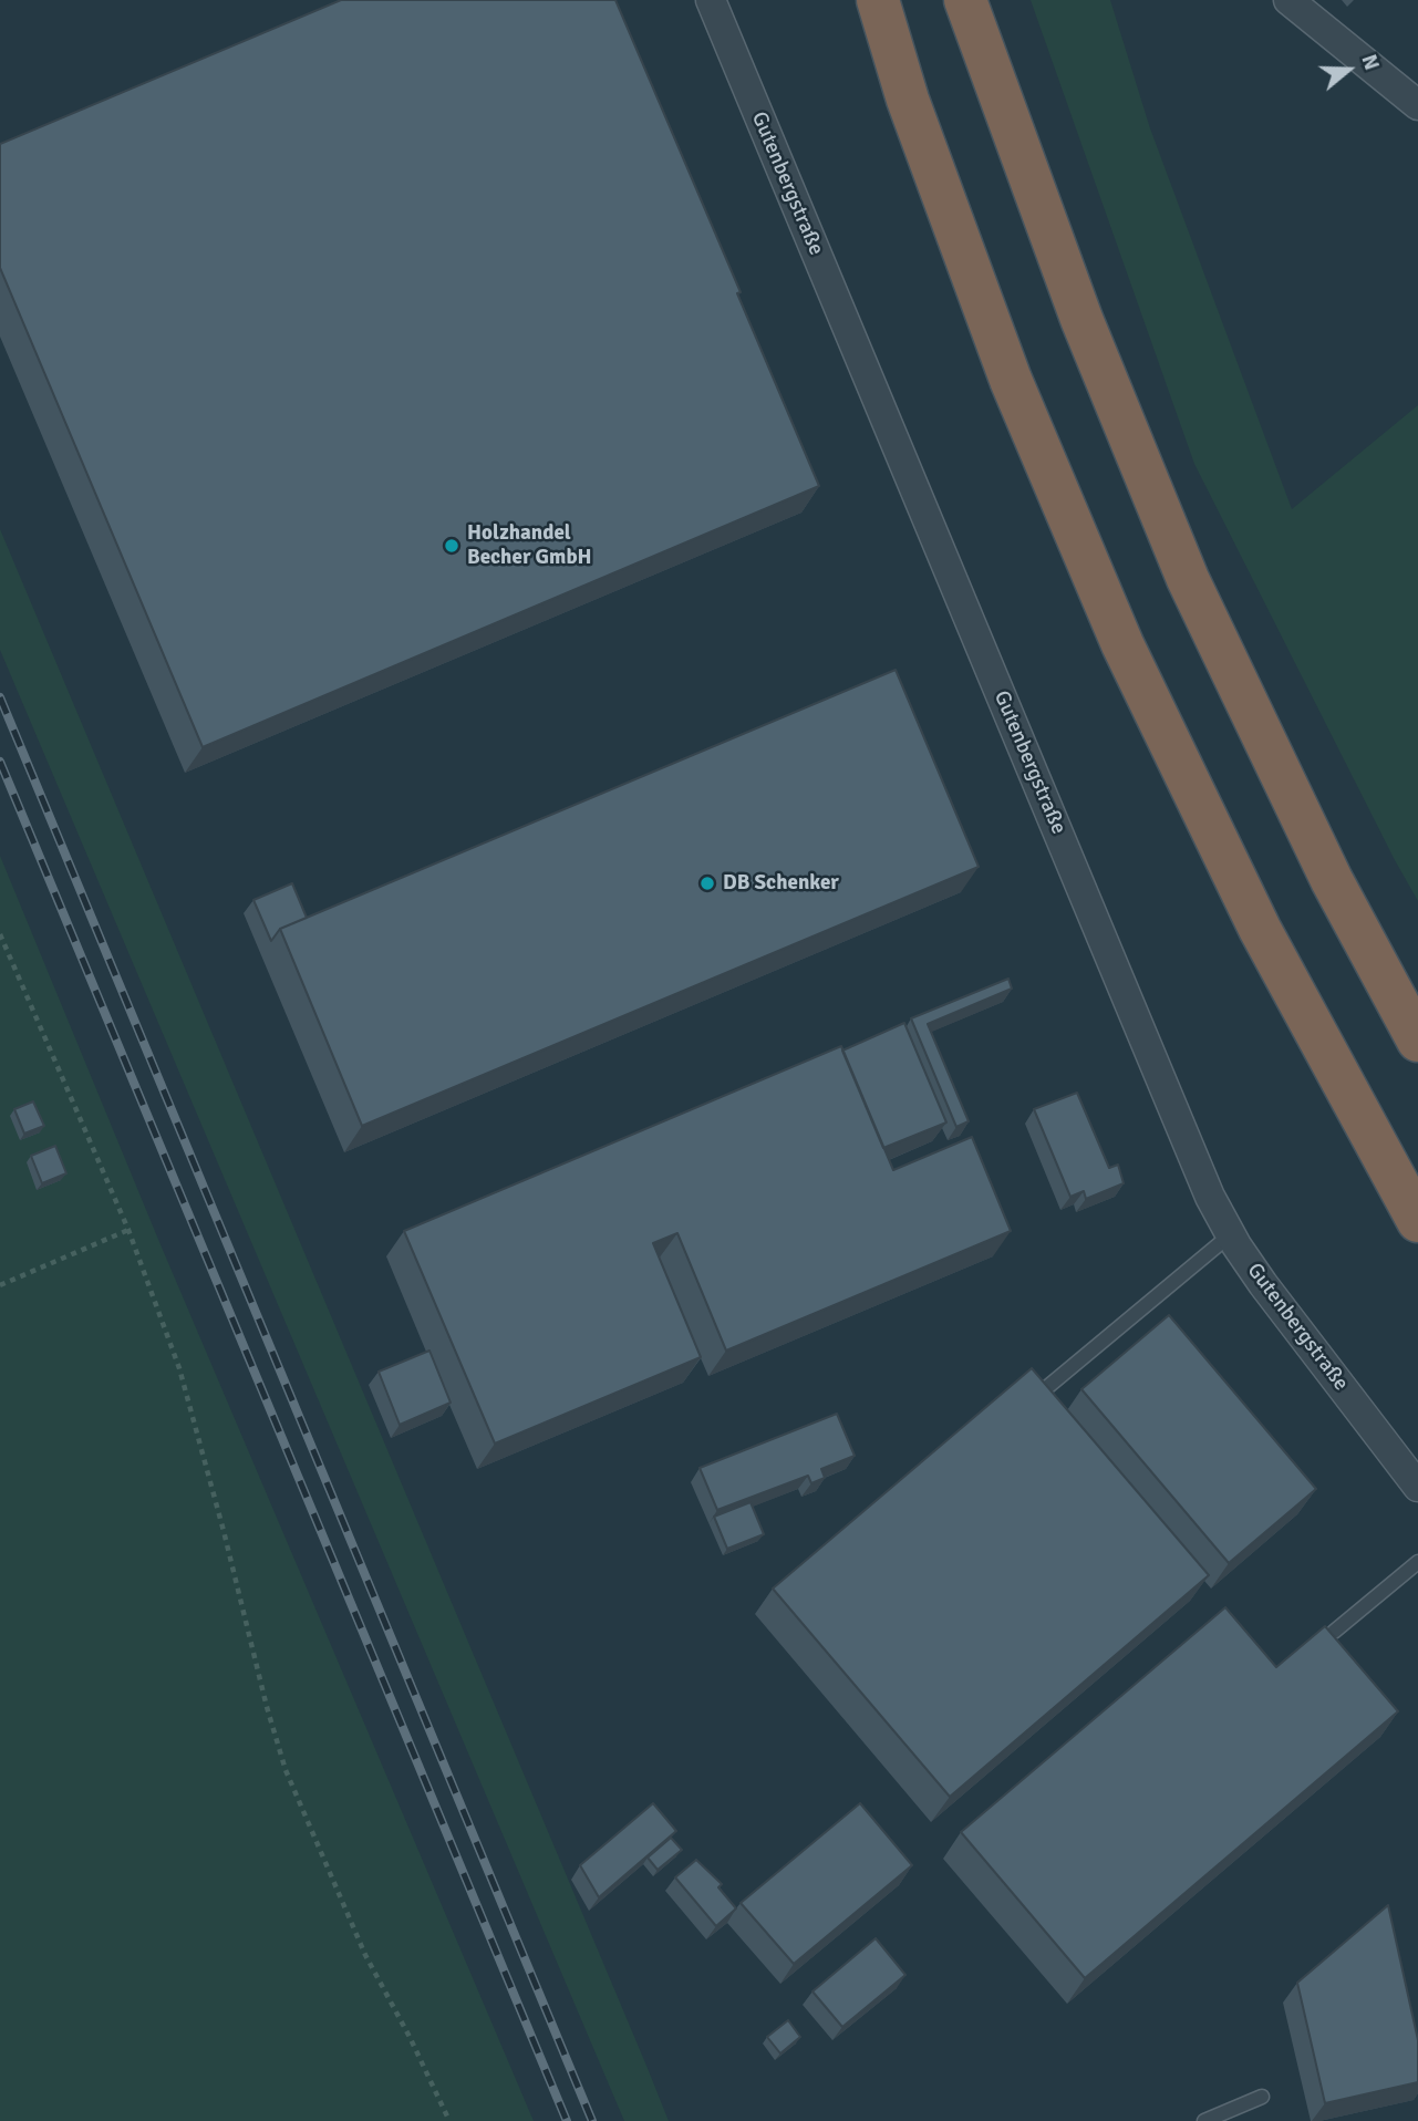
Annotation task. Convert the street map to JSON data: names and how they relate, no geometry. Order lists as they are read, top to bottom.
{
  "streets": {
    "street": ["Gutenbergstraße"]
  },
  "places": ["Holzhandel Becher GmbH", "DB Schenker"],
  "north": "right"
}
